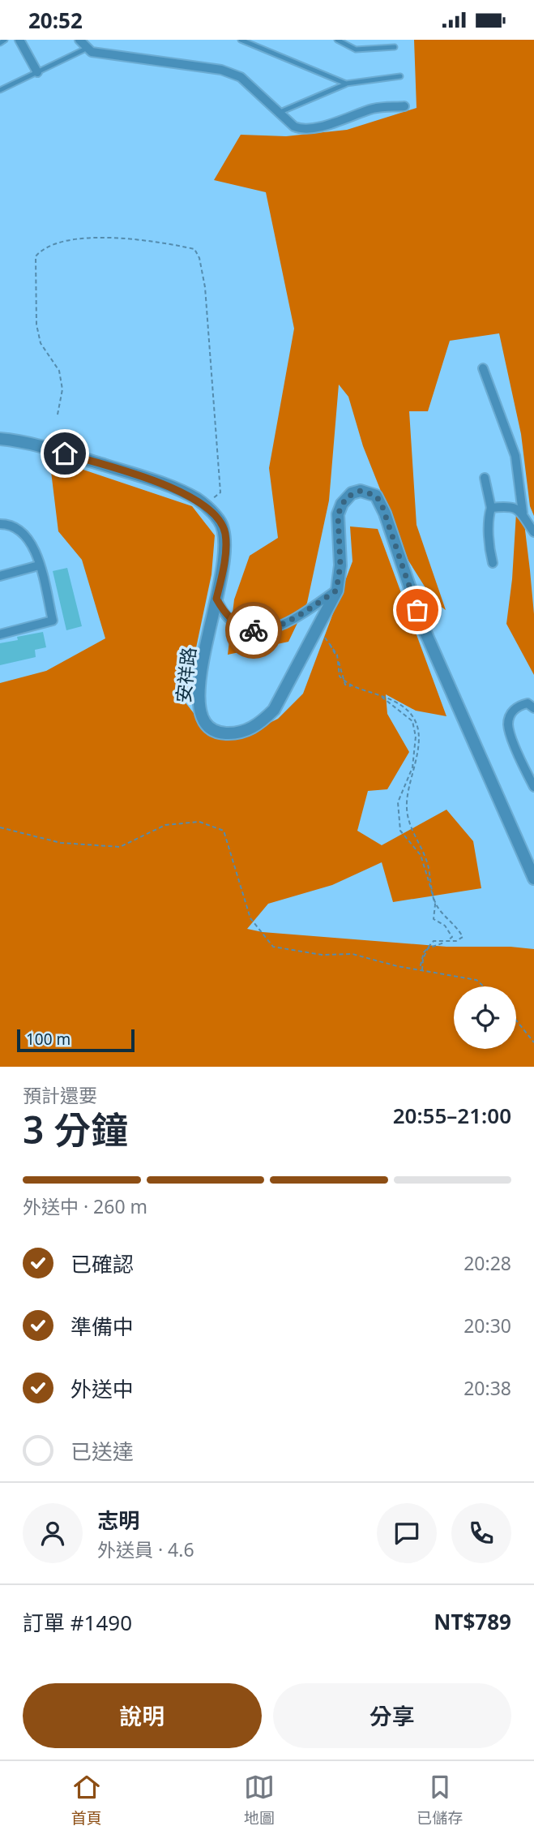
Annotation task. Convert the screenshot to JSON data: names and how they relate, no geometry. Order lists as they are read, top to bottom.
{
  "streets": {
    "street": ["安祥路"]
  },
  "scale_bar": "100 m",
  "page": {
    "status": "20:52",
    "scale": "100 m",
    "heading": ["3 分鐘", "預計還要", "20:55–21:00"],
    "panel": [
      "志明",
      "外送員 · 4.6",
      "訂單 #1490",
      "NT$789"
    ],
    "bar": "外送中 · 260 m",
    "list": [
      ["已確認", "20:28"],
      ["準備中", "20:30"],
      ["外送中", "20:38"],
      "已送達"
    ],
    "buttons": ["說明", "分享"],
    "tabs": ["首頁", "地圖", "已儲存"]
  }
}
